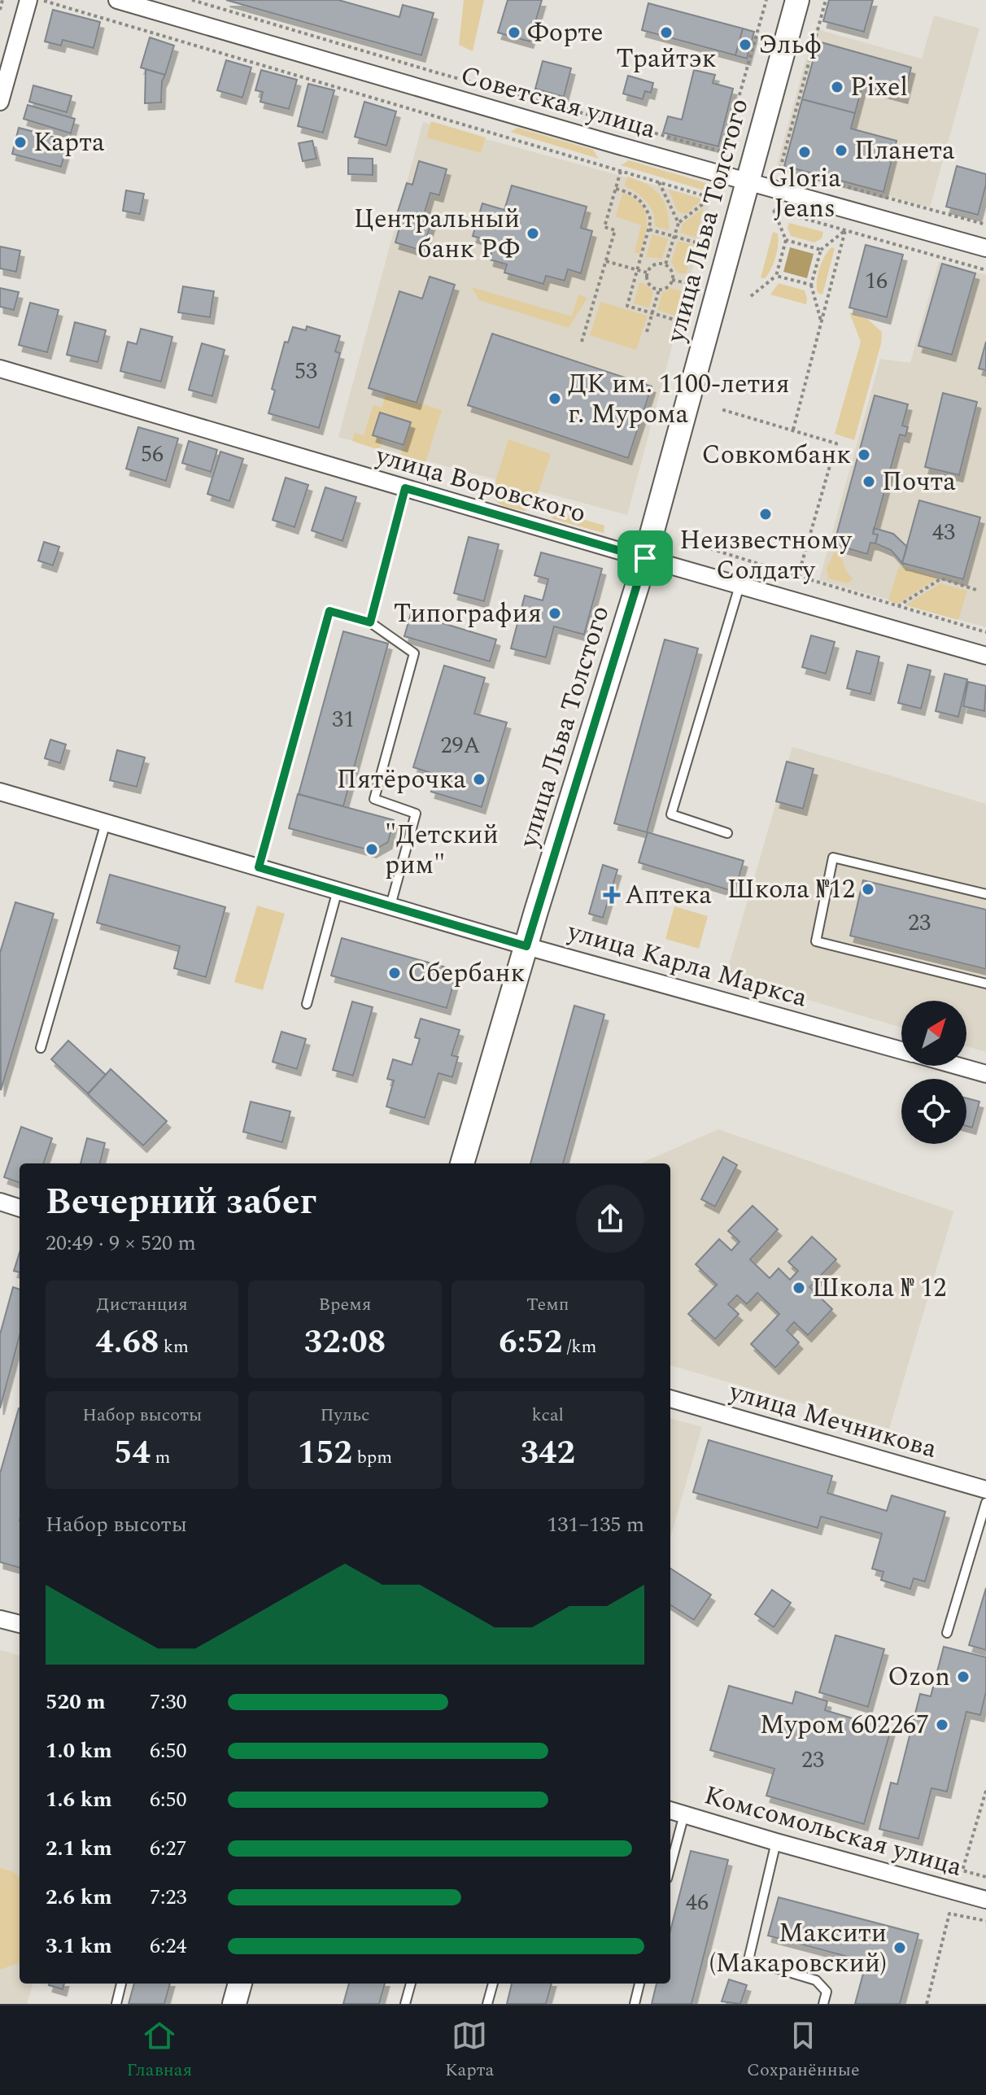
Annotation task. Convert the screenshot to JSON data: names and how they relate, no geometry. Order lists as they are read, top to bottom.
{
  "streets": {
    "street": [
      "Советская улица",
      "улица Льва Толстого",
      "улица Воровского",
      "улица Карла Маркса",
      "улица Мечникова",
      "Комсомольская улица"
    ]
  },
  "crossings": [
    ["Советская улица", "улица Льва Толстого"],
    ["улица Льва Толстого", "улица Воровского"],
    ["улица Льва Толстого", "улица Карла Маркса"]
  ],
  "places": {
    "other": [
      "Форте",
      "Трайтэк",
      "Эльф",
      "Pixel",
      "Карта",
      "Планета",
      "Gloria Jeans",
      "Центральный банк РФ",
      "ДК им. 1100-летия г. Мурома",
      "Совкомбанк",
      "Почта",
      "Неизвестному Солдату",
      "Типография",
      "Пятёрочка",
      "\"Детский рим\"",
      "Школа №12",
      "Сбербанк",
      "Школа № 12",
      "Ozon",
      "Муром 602267",
      "Максити (Макаровский)"
    ],
    "health": ["Аптека"]
  },
  "house_numbers": [
    "16",
    "53",
    "56",
    "43",
    "31",
    "29А",
    "23",
    "23",
    "46"
  ],
  "north": "top right",
  "page": {
    "heading": ["Вечерний забег", "20:49 · 9 × 520 m"],
    "stats": [
      ["Дистанция", "4.68 km"],
      ["Время", "32:08"],
      ["Темп", "6:52 /km"],
      ["Набор высоты", "54 m"],
      ["Пульс", "152 bpm"],
      ["kcal", "342"]
    ],
    "chart": ["Набор высоты", "131–135 m"],
    "list": [
      {
        "name": "520 m",
        "note": "7:30"
      },
      {
        "name": "1.0 km",
        "note": "6:50"
      },
      {
        "name": "1.6 km",
        "note": "6:50"
      },
      {
        "name": "2.1 km",
        "note": "6:27"
      },
      {
        "name": "2.6 km",
        "note": "7:23"
      },
      {
        "name": "3.1 km",
        "note": "6:24"
      }
    ],
    "tabs": ["Главная", "Карта", "Сохранённые"]
  }
}
